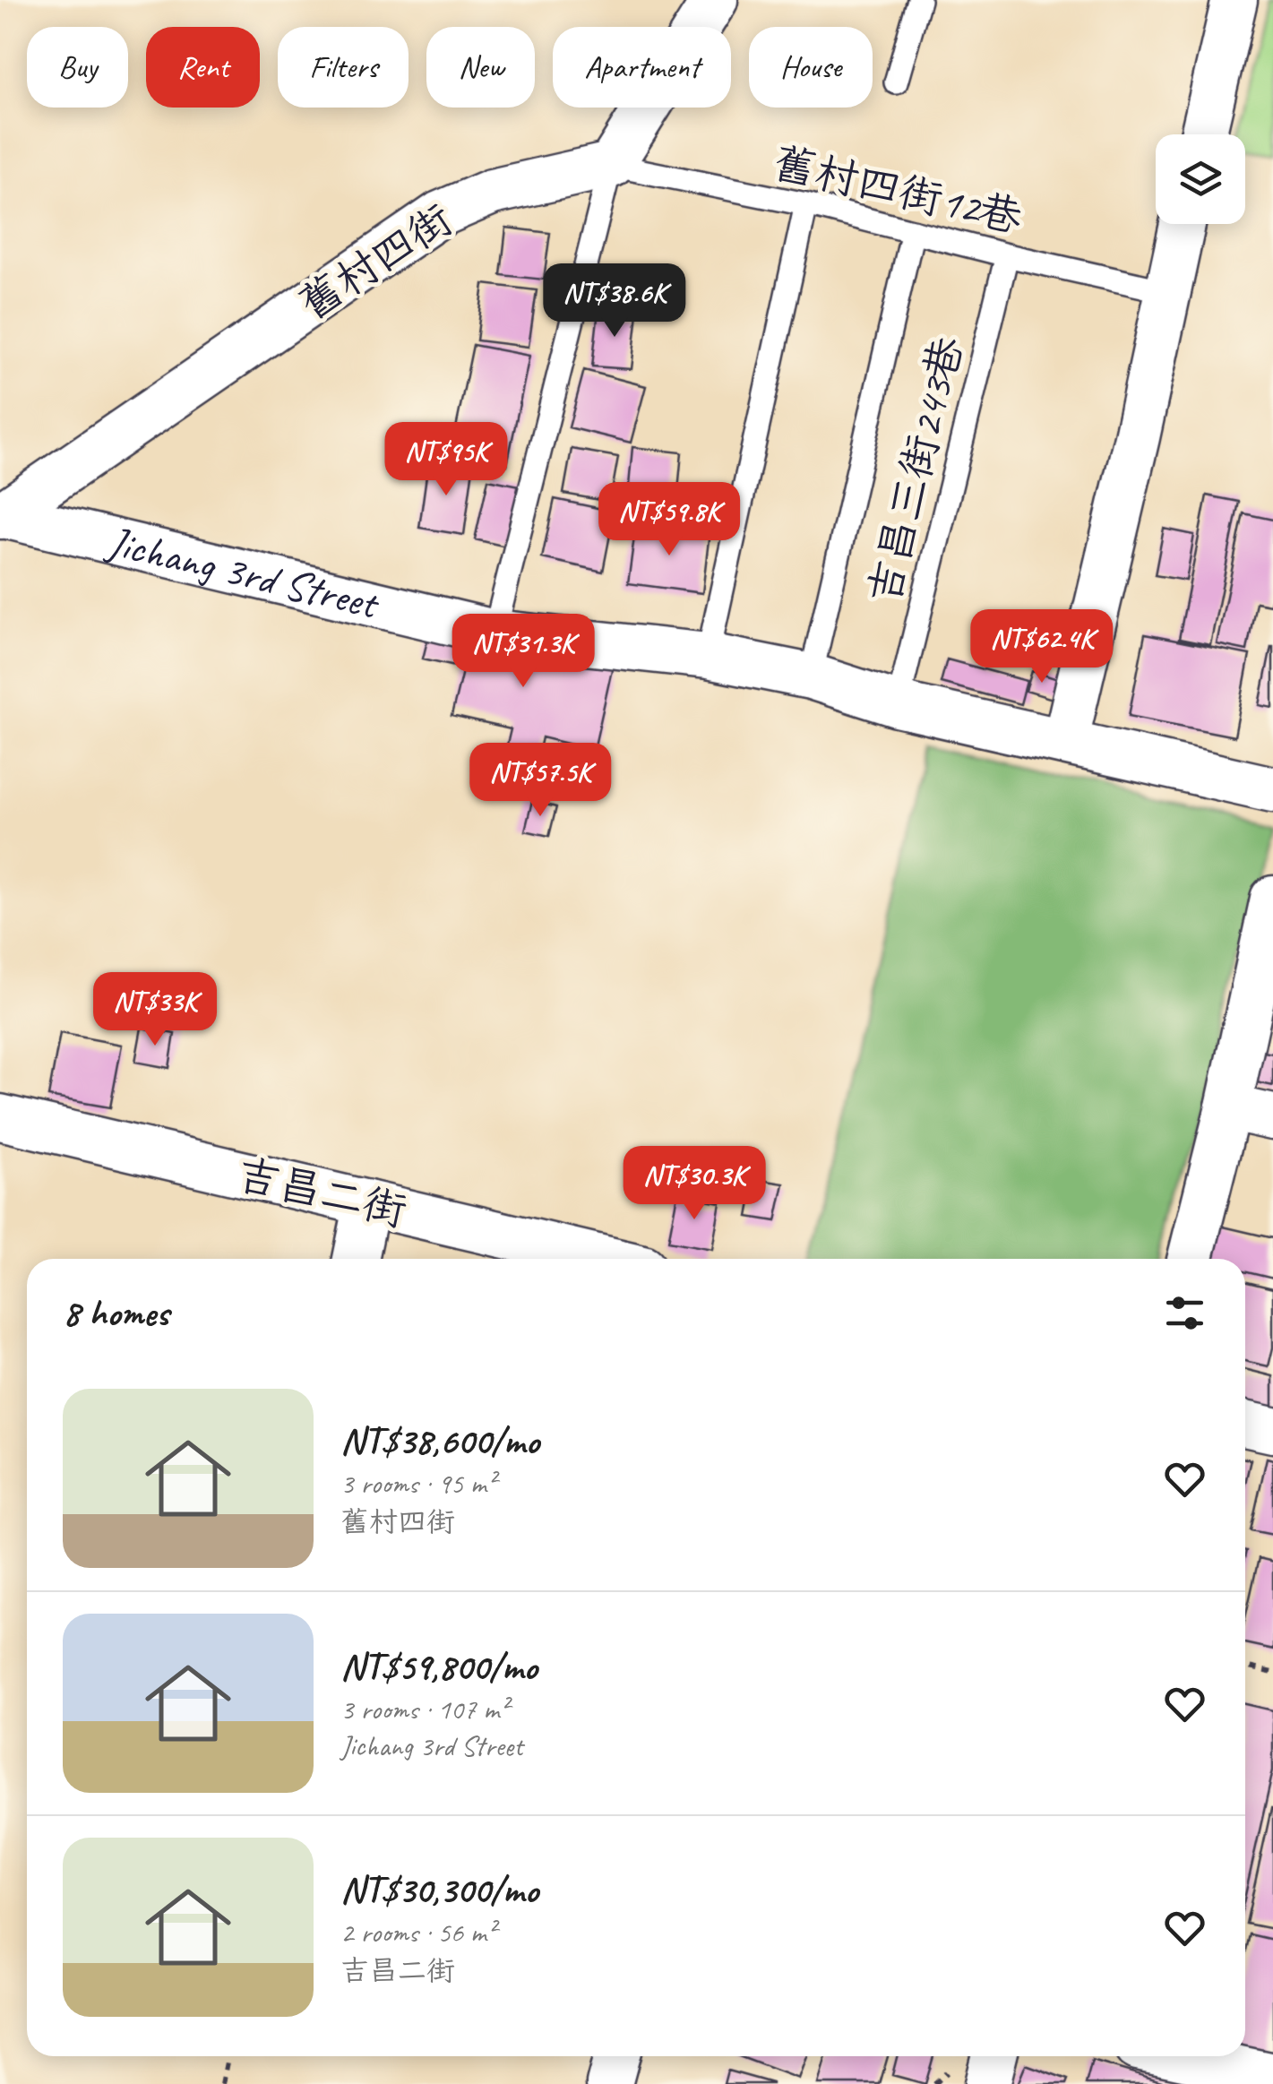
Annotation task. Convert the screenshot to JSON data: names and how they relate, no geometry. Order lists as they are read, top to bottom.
{
  "streets": {
    "street": ["舊村四街", "Jichang 3rd Street", "吉昌二街"],
    "lane": ["舊村四街12巷", "吉昌三街243巷"]
  },
  "crossings": [
    ["舊村四街12巷", "舊村四街"],
    ["舊村四街12巷", "吉昌三街243巷"],
    ["舊村四街", "Jichang 3rd Street"],
    ["吉昌三街243巷", "Jichang 3rd Street"]
  ],
  "page": {
    "chip": [
      "Buy",
      "Rent",
      "Filters",
      "New",
      "Apartment",
      "House"
    ],
    "price": [
      "NT$38.6K",
      "NT$95K",
      "NT$59.8K",
      "NT$62.4K",
      "NT$31.3K",
      "NT$57.5K",
      "NT$33K",
      "NT$30.3K"
    ],
    "heading": "8 homes",
    "list": [
      {
        "name": "NT$38,600/mo",
        "note": "3 rooms · 95 m² · 舊村四街"
      },
      {
        "name": "NT$59,800/mo",
        "note": "3 rooms · 107 m² · Jichang 3rd Street"
      },
      {
        "name": "NT$30,300/mo",
        "note": "2 rooms · 56 m² · 吉昌二街"
      }
    ]
  }
}
